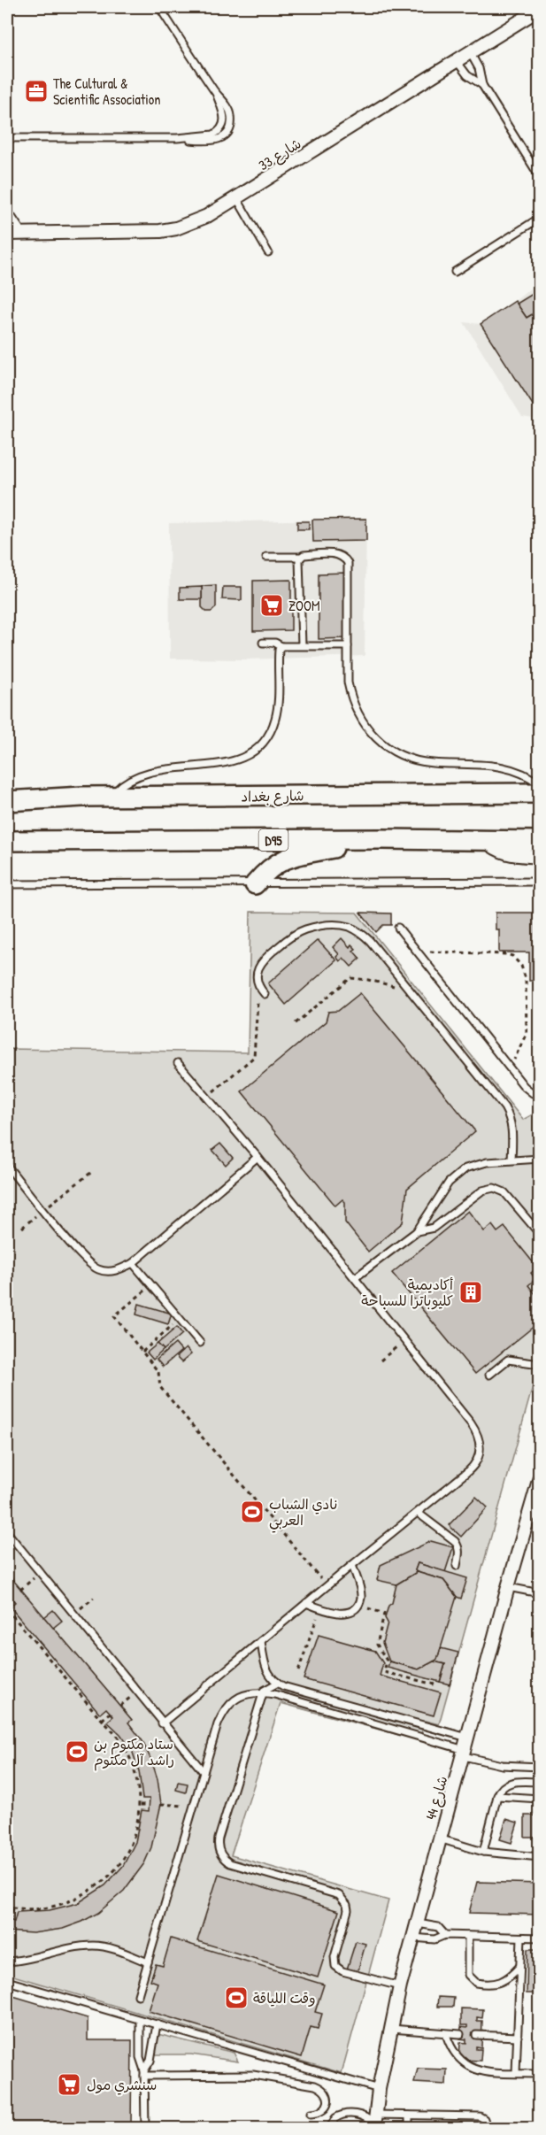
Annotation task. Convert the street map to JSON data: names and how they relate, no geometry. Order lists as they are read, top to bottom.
{
  "streets": {
    "main road": ["شارع بغداد", "D95"],
    "street": ["شارع 33", "شارع 44"]
  },
  "places": {
    "office": ["The Cultural & Scientific Association"],
    "supermarket": ["ZOOM", "سنشري مول"],
    "building": ["أكاديمية كليوباترا للسباحة"],
    "sports": ["نادي الشباب العربي", "ستاد مكتوم بن راشد آل مكتوم", "وقت اللياقة"]
  }
}
